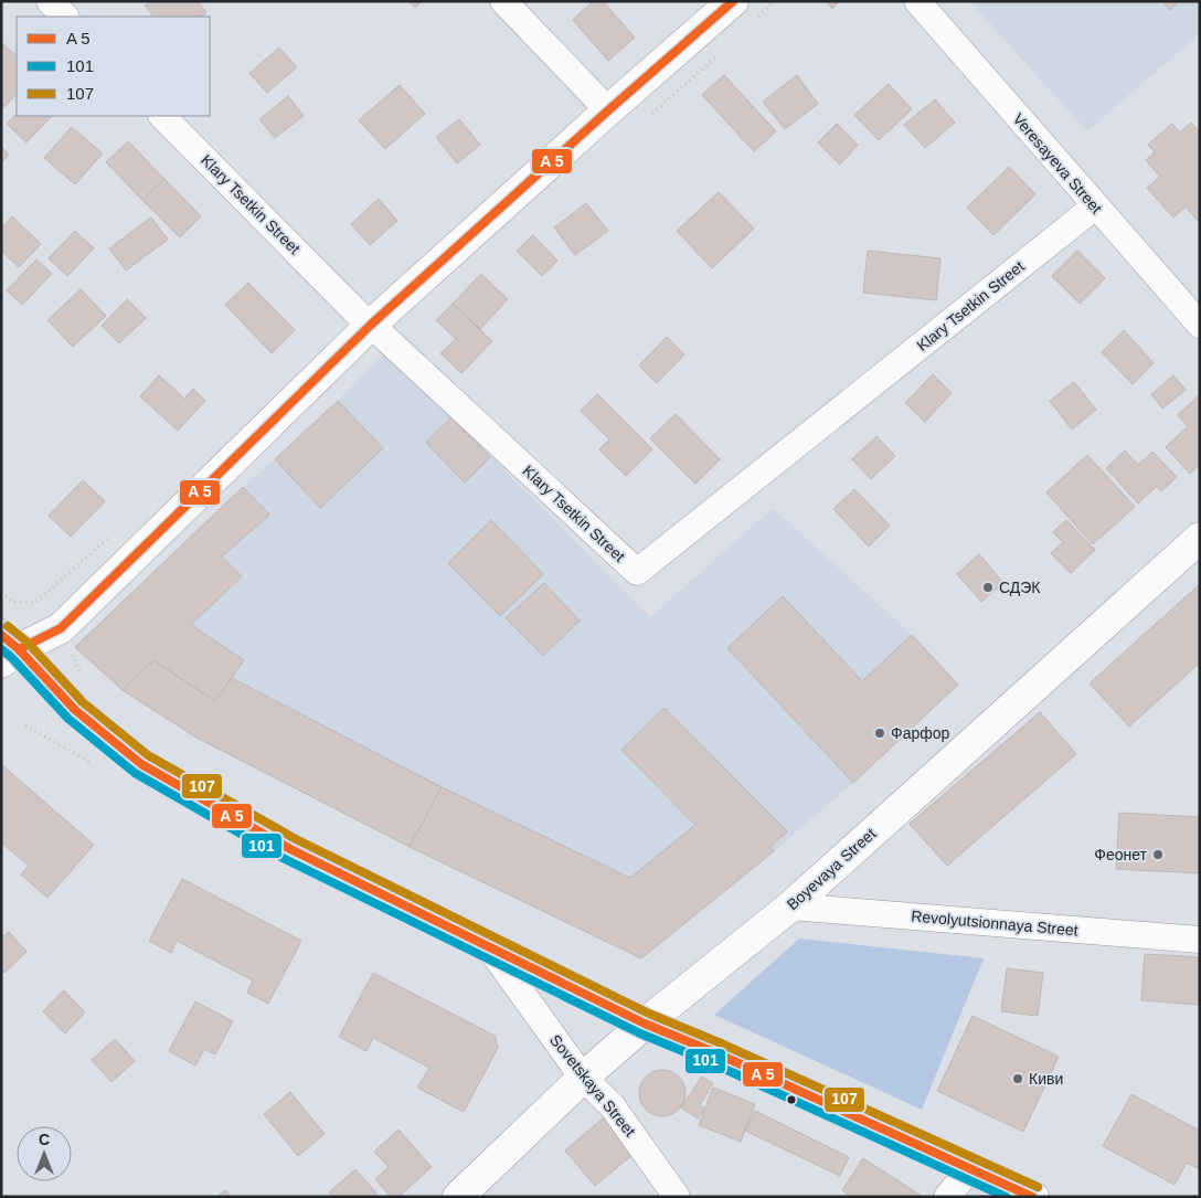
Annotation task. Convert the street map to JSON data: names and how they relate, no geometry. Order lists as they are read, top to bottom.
{
  "streets": {
    "street": [
      "Veresayeva Street",
      "Klary Tsetkin Street",
      "Boyevaya Street",
      "Revolyutsionnaya Street",
      "Sovetskaya Street"
    ]
  },
  "crossings": [
    ["Veresayeva Street", "Klary Tsetkin Street"],
    ["Boyevaya Street", "Revolyutsionnaya Street"],
    ["Boyevaya Street", "Sovetskaya Street"]
  ],
  "places": [
    "СДЭК",
    "Фарфор",
    "Феонет",
    "Киви"
  ],
  "lines": ["transit line 107", "transit line 101"],
  "legend": ["A 5", "101", "107"],
  "north": "top"
}
